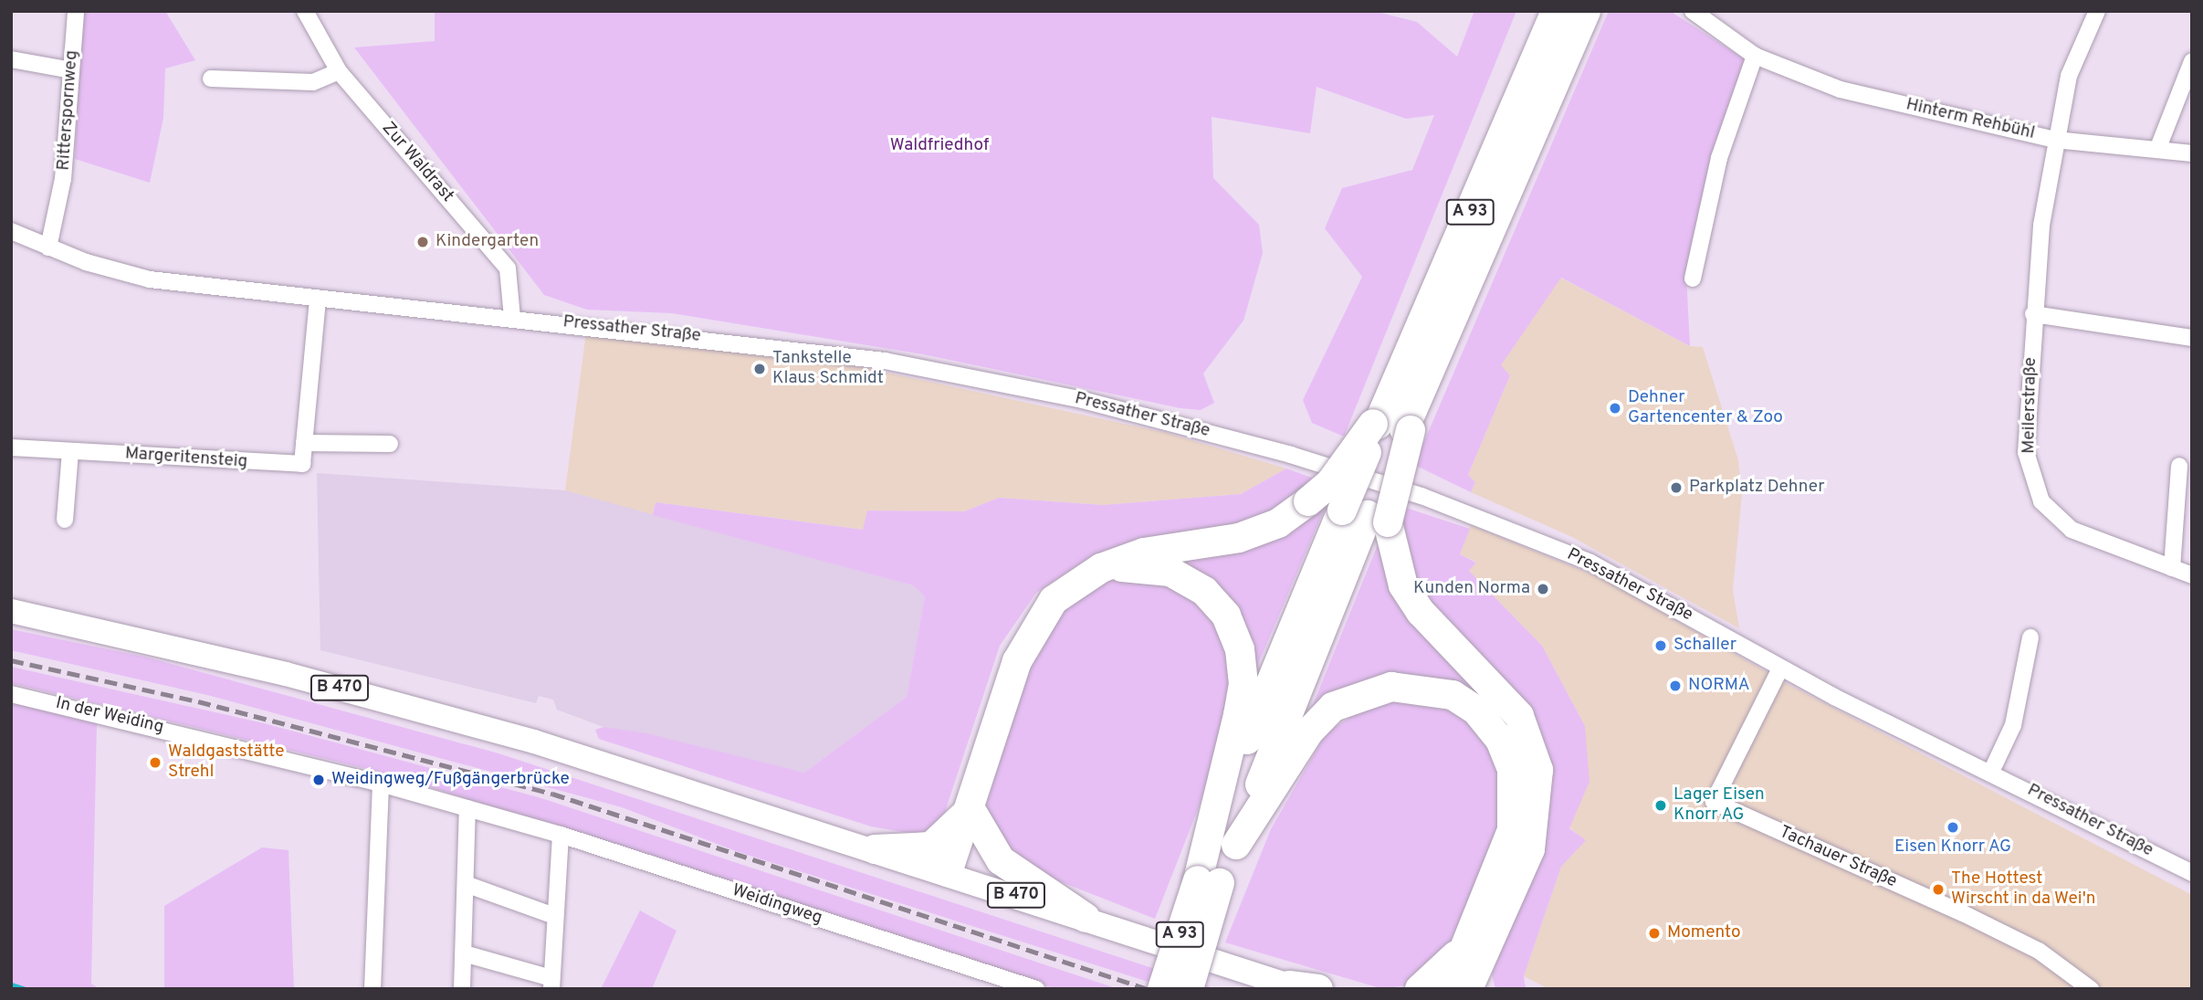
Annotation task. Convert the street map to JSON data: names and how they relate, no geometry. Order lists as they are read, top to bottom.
{
  "streets": {
    "highway": ["A 93"],
    "main road": ["B 470"],
    "street": [
      "Ritterspornweg",
      "Hinterm Rehbühl",
      "Zur Waldrast",
      "Pressather Straße",
      "Meilerstraße",
      "Margeritensteig",
      "In der Weiding",
      "Tachauer Straße",
      "Weidingweg"
    ]
  },
  "crossings": [
    ["Ritterspornweg", "Pressather Straße"],
    ["Hinterm Rehbühl", "Meilerstraße"],
    ["Zur Waldrast", "Pressather Straße"],
    ["Pressather Straße", "Tachauer Straße"],
    ["In der Weiding", "Weidingweg"]
  ],
  "parks": ["Waldfriedhof"],
  "places": [
    "Kindergarten",
    "Tankstelle Klaus Schmidt",
    "Dehner Gartencenter & Zoo",
    "Parkplatz Dehner",
    "Kunden Norma",
    "Schaller",
    "NORMA",
    "Waldgaststätte Strehl",
    "Weidingweg/Fußgängerbrücke",
    "Lager Eisen Knorr AG",
    "Eisen Knorr AG",
    "The Hottest Wirscht in da Wei'n",
    "Momento"
  ]
}
